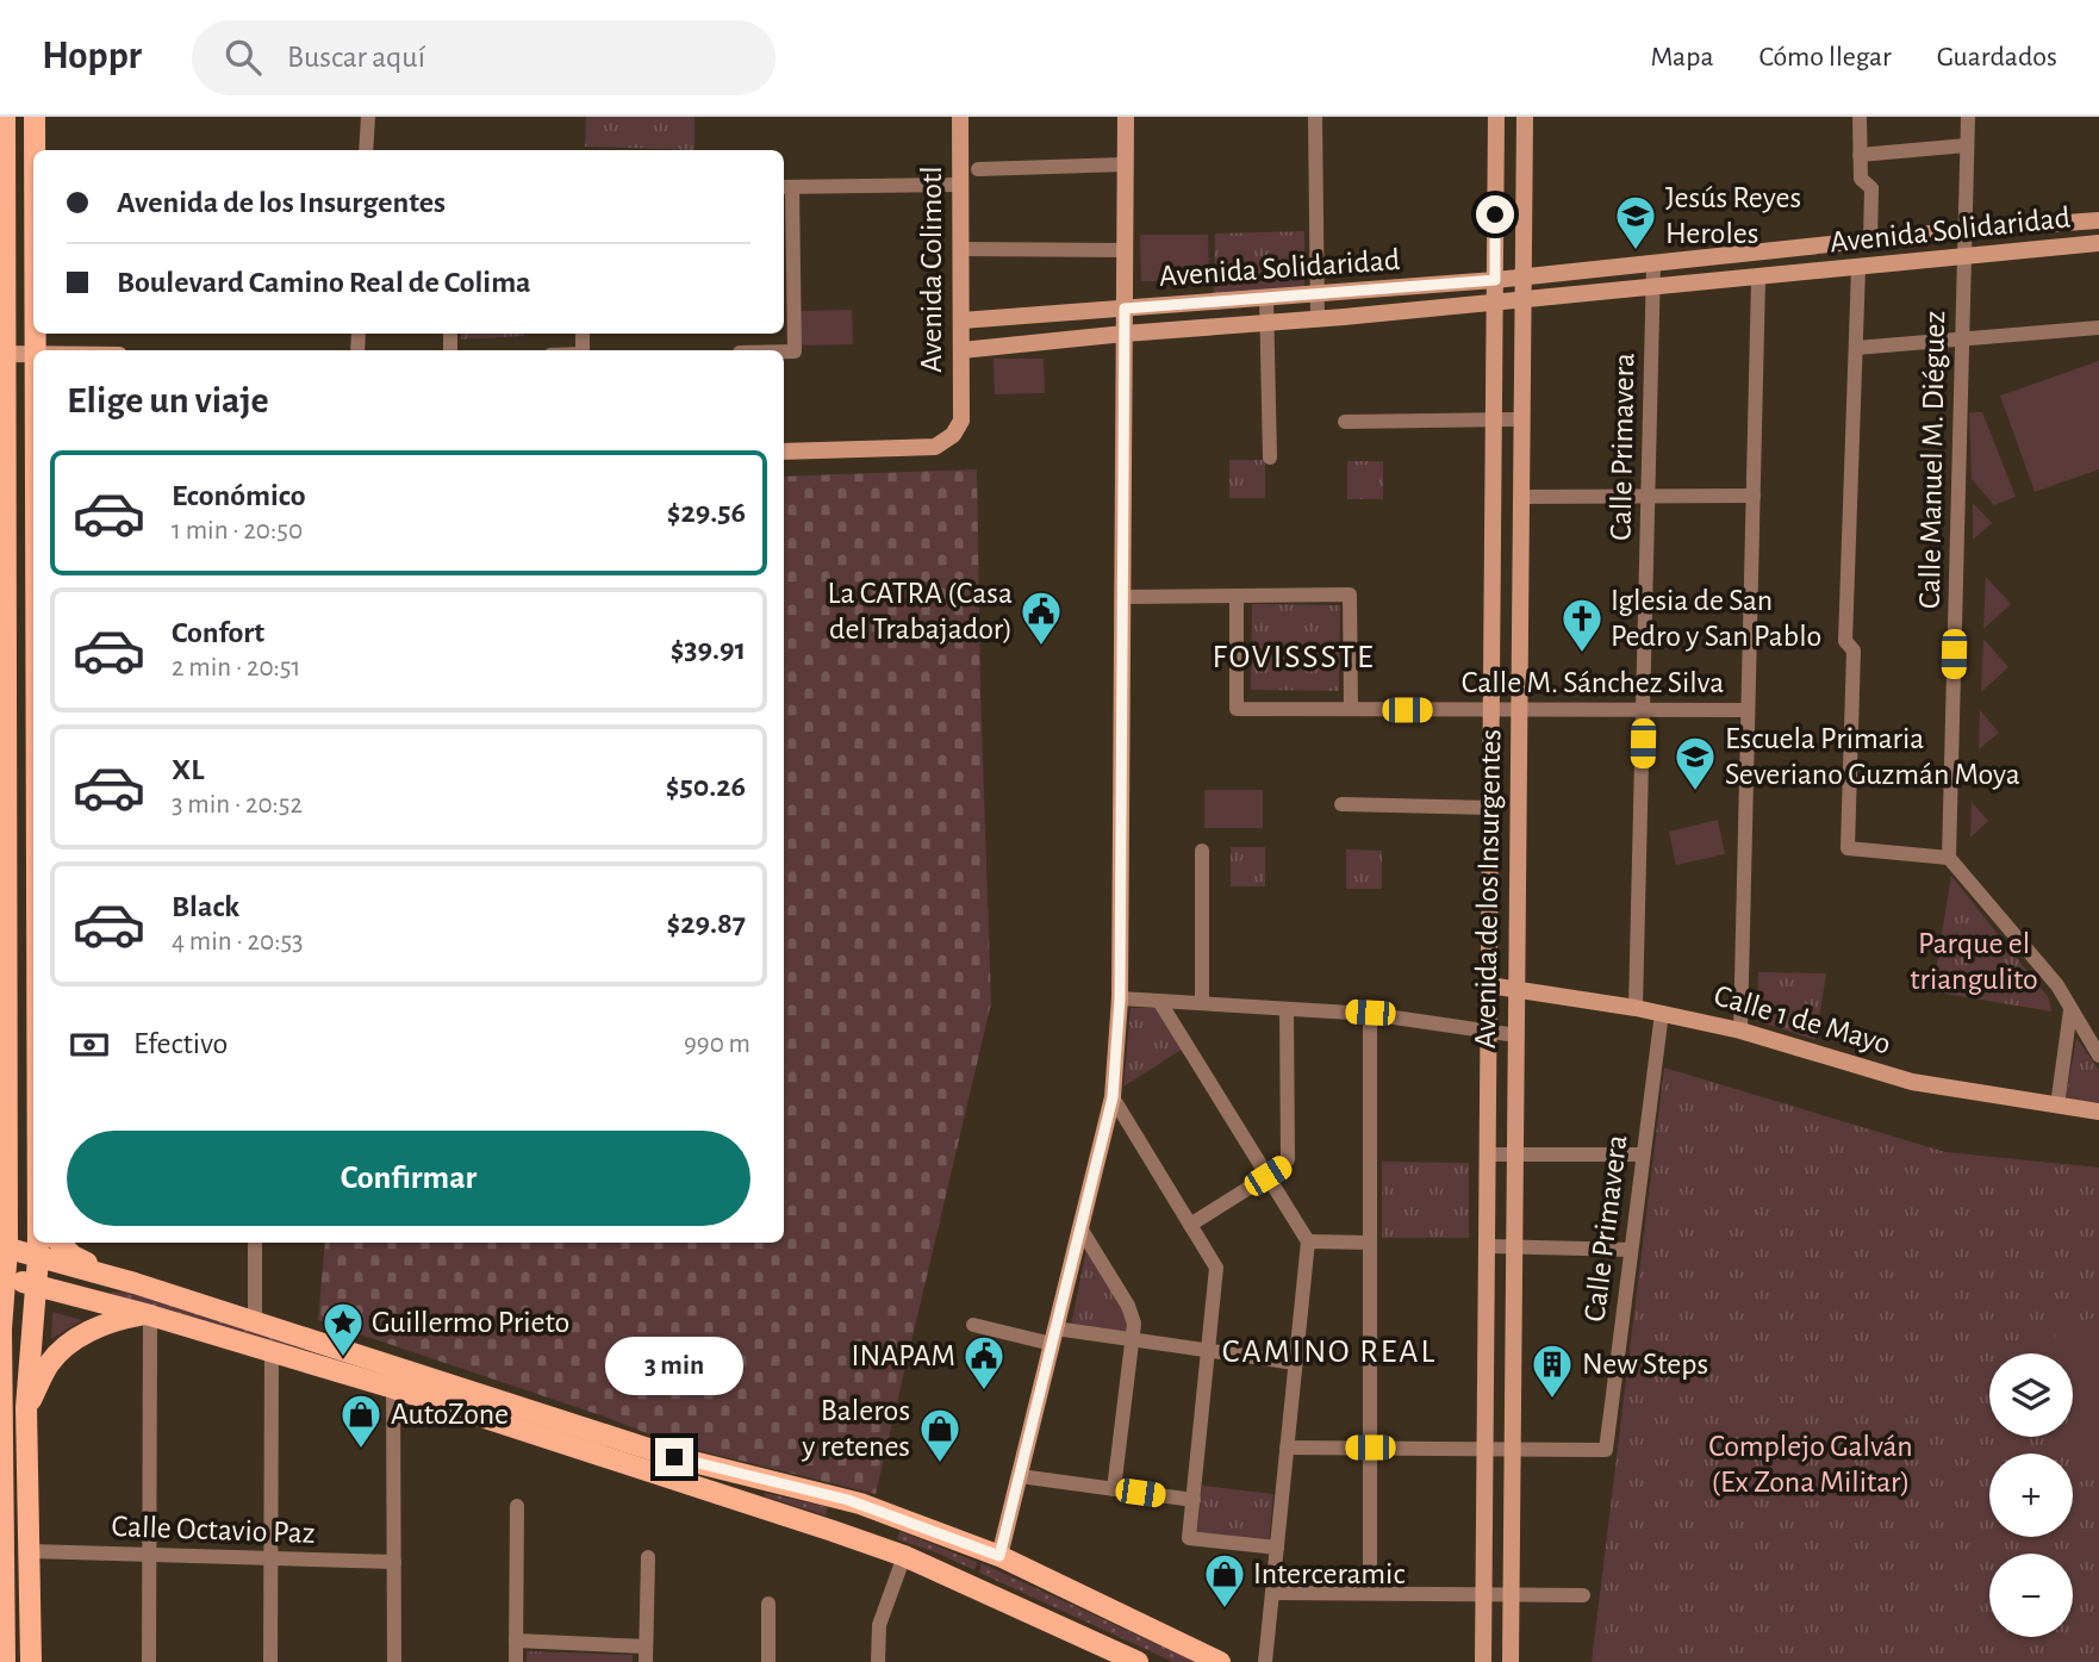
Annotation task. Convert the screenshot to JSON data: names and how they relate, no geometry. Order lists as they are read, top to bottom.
{
  "streets": {
    "street": [
      "Avenida Solidaridad",
      "Avenida Colimotl",
      "Calle Primavera",
      "Calle Manuel M. Diéguez",
      "Calle M. Sánchez Silva",
      "Avenida de los Insurgentes",
      "Calle 1 de Mayo",
      "Calle Octavio Paz"
    ]
  },
  "crossings": [
    ["Avenida Solidaridad", "Avenida Colimotl"],
    ["Avenida Solidaridad", "Calle Primavera"],
    ["Avenida Solidaridad", "Calle Manuel M. Diéguez"],
    ["Avenida Solidaridad", "Avenida de los Insurgentes"],
    ["Calle Primavera", "Calle M. Sánchez Silva"],
    ["Calle Primavera", "Avenida de los Insurgentes"],
    ["Calle Primavera", "Calle 1 de Mayo"],
    ["Calle M. Sánchez Silva", "Avenida de los Insurgentes"],
    ["Avenida de los Insurgentes", "Calle 1 de Mayo"]
  ],
  "districts": ["FOVISSSTE", "CAMINO REAL"],
  "parks": ["Parque el triangulito", "Complejo Galván (Ex Zona Militar)"],
  "places": {
    "school or university": ["Jesús Reyes Heroles", "Escuela Primaria Severiano Guzmán Moya"],
    "public building": ["La CATRA (Casa del Trabajador)", "INAPAM"],
    "church": ["Iglesia de San Pedro y San Pablo"],
    "place": ["Guillermo Prieto"],
    "building": ["New Steps"],
    "shop": ["AutoZone", "Baleros y retenes", "Interceramic"]
  },
  "page": {
    "header": "Hoppr",
    "search": "Buscar aquí",
    "nav": ["Mapa", "Cómo llegar", "Guardados"],
    "banner": ["Avenida de los Insurgentes", "Boulevard Camino Real de Colima"],
    "heading": "Elige un viaje",
    "list": [
      {
        "name": "Económico",
        "note": "1 min · 20:50",
        "value": "$29.56"
      },
      {
        "name": "Confort",
        "note": "2 min · 20:51",
        "value": "$39.91"
      },
      {
        "name": "XL",
        "note": "3 min · 20:52",
        "value": "$50.26"
      },
      {
        "name": "Black",
        "note": "4 min · 20:53",
        "value": "$29.87"
      }
    ],
    "pay": ["Efectivo", "990 m"],
    "buttons": "Confirmar",
    "bubble": "3 min",
    "map_buttons": ["+", "−"]
  }
}
